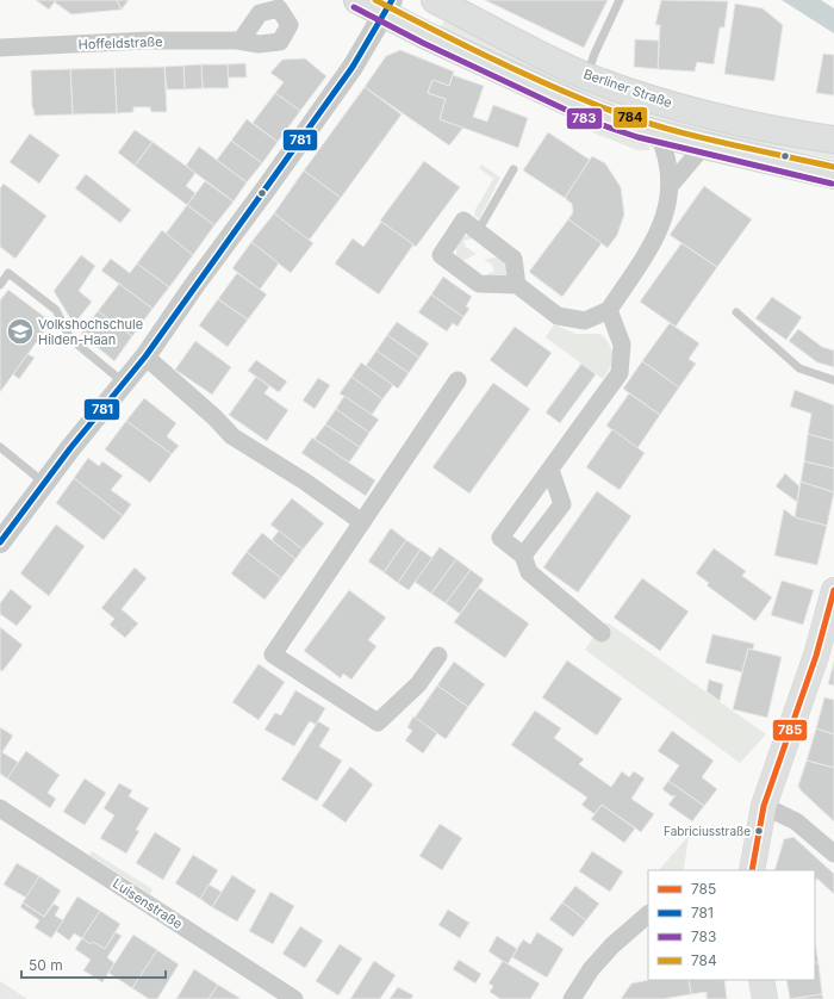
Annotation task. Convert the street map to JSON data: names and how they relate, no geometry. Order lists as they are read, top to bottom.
{
  "streets": {
    "main road": ["Berliner Straße"],
    "street": ["Hoffeldstraße", "Luisenstraße"]
  },
  "places": {
    "school or university": ["Volkshochschule Hilden-Haan"],
    "other": ["Fabriciusstraße"]
  },
  "lines": [
    "transit line 781",
    "transit line 784",
    "transit line 783",
    "transit line 785"
  ],
  "legend": [
    "785",
    "781",
    "783",
    "784"
  ],
  "scale_bar": "50 m"
}
